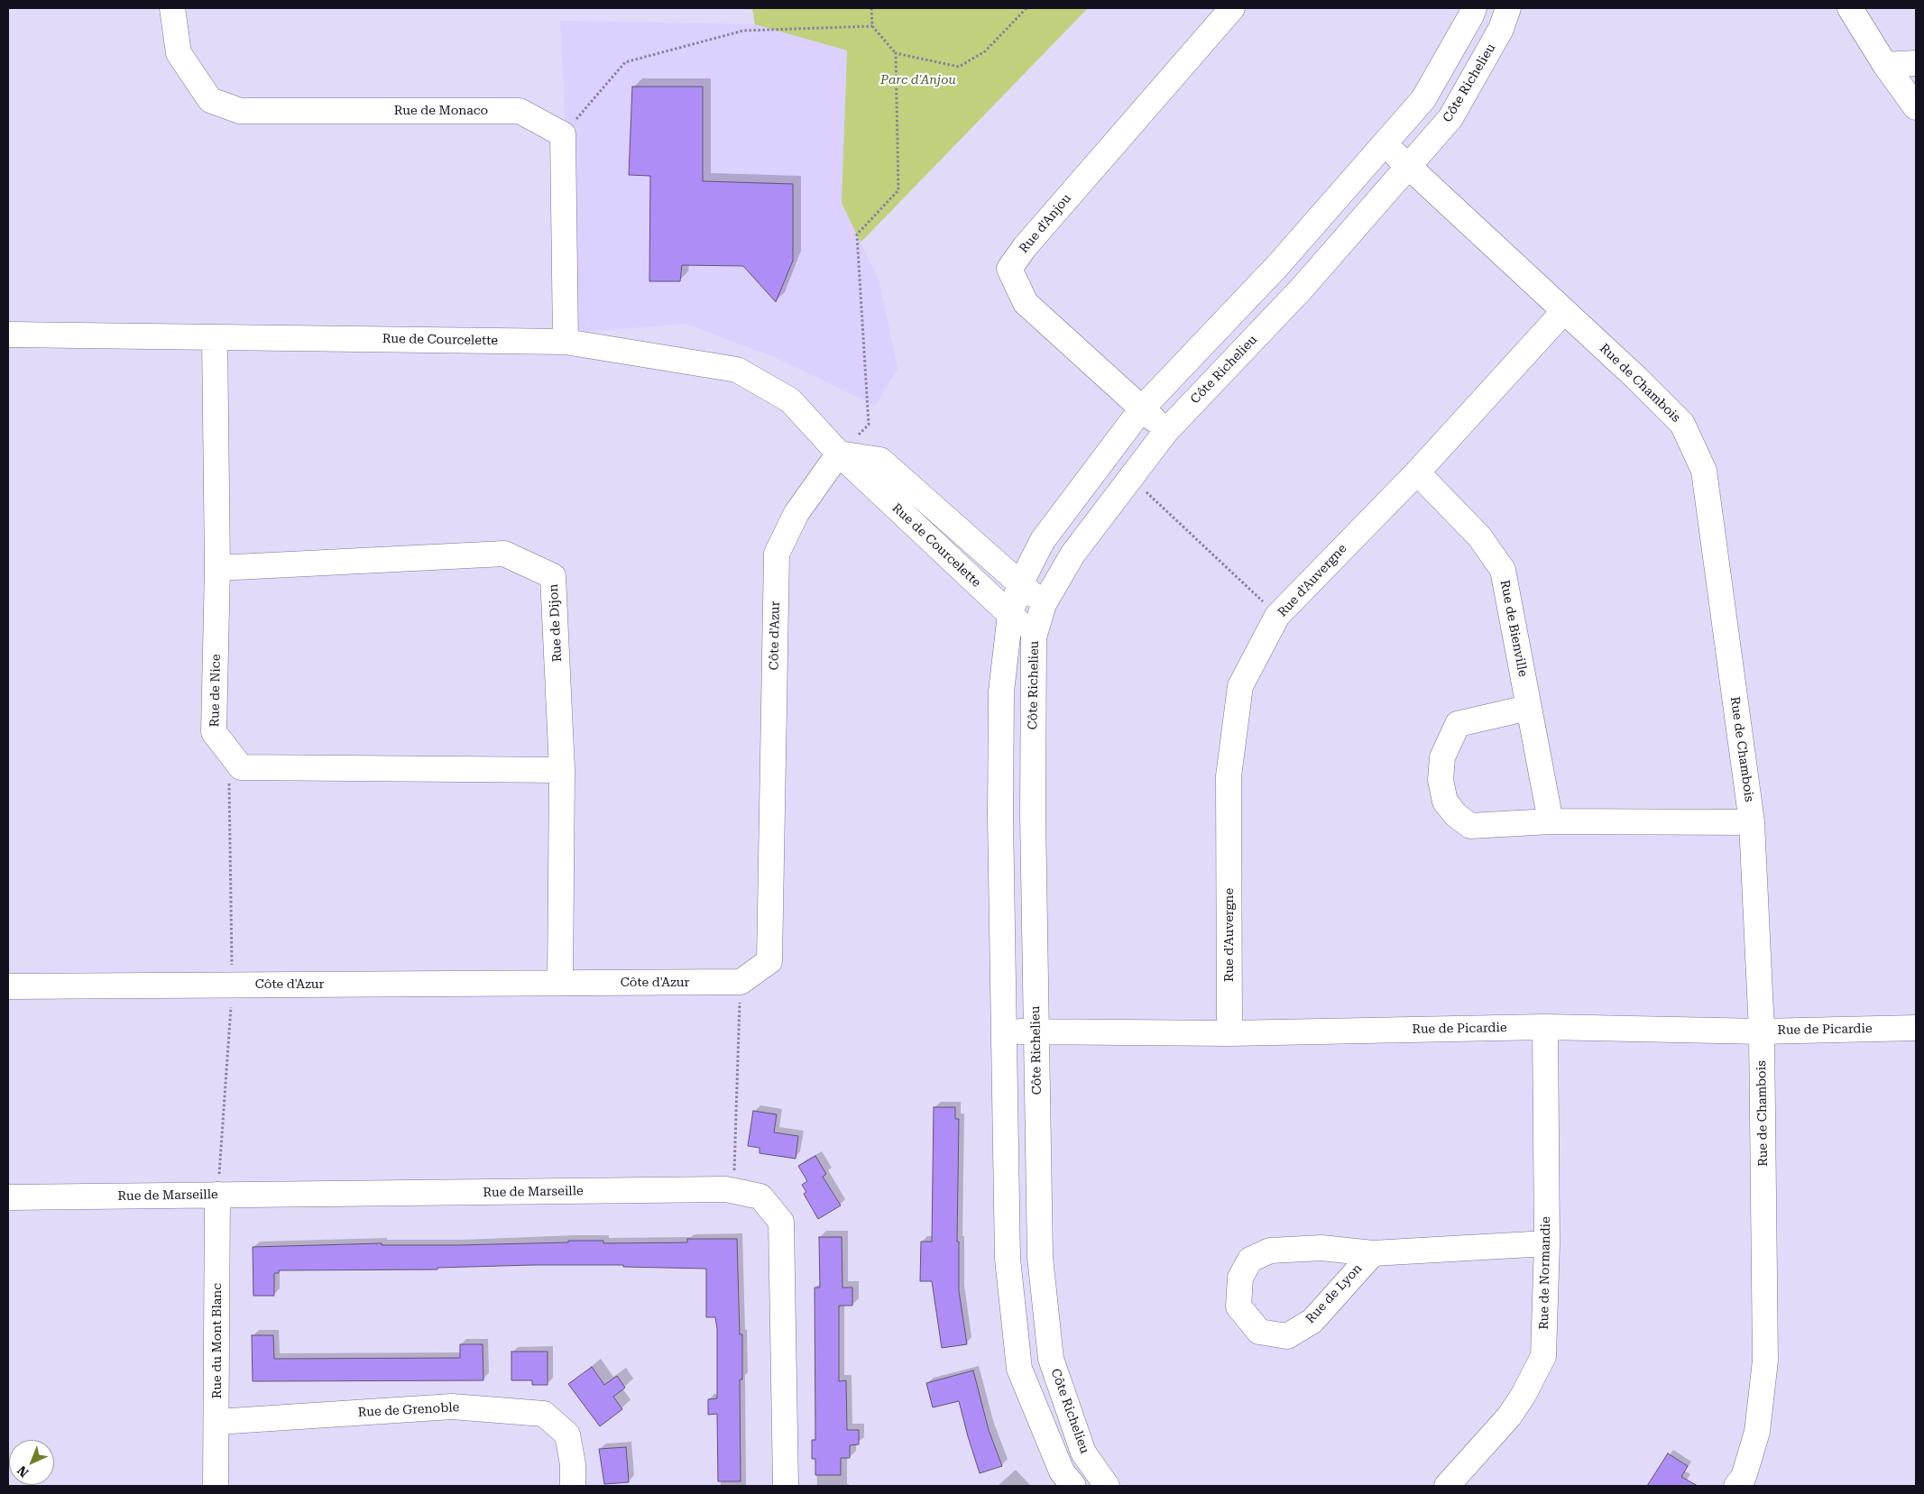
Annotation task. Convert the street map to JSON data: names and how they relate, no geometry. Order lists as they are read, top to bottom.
{
  "streets": {
    "street": [
      "Côte Richelieu",
      "Rue de Monaco",
      "Rue d'Anjou",
      "Rue de Courcelette",
      "Rue de Chambois",
      "Rue d'Auvergne",
      "Rue de Dijon",
      "Rue de Bienville",
      "Côte d'Azur",
      "Rue de Nice",
      "Rue de Picardie",
      "Rue de Marseille",
      "Rue de Normandie",
      "Rue de Lyon",
      "Rue du Mont Blanc",
      "Rue de Grenoble"
    ]
  },
  "crossings": [
    ["Côte Richelieu", "Rue d'Anjou"],
    ["Côte Richelieu", "Rue de Courcelette"],
    ["Côte Richelieu", "Rue de Chambois"],
    ["Côte Richelieu", "Rue de Picardie"],
    ["Rue de Courcelette", "Côte d'Azur"],
    ["Rue de Courcelette", "Rue de Nice"],
    ["Rue de Chambois", "Rue d'Auvergne"],
    ["Rue de Chambois", "Rue de Picardie"],
    ["Rue d'Auvergne", "Rue de Bienville"],
    ["Rue d'Auvergne", "Rue de Picardie"],
    ["Rue de Dijon", "Côte d'Azur"],
    ["Rue de Dijon", "Rue de Nice"],
    ["Rue de Picardie", "Rue de Normandie"],
    ["Rue de Marseille", "Rue du Mont Blanc"],
    ["Rue de Normandie", "Rue de Lyon"],
    ["Rue du Mont Blanc", "Rue de Grenoble"]
  ],
  "parks": ["Parc d'Anjou"],
  "north": "bottom left"
}
